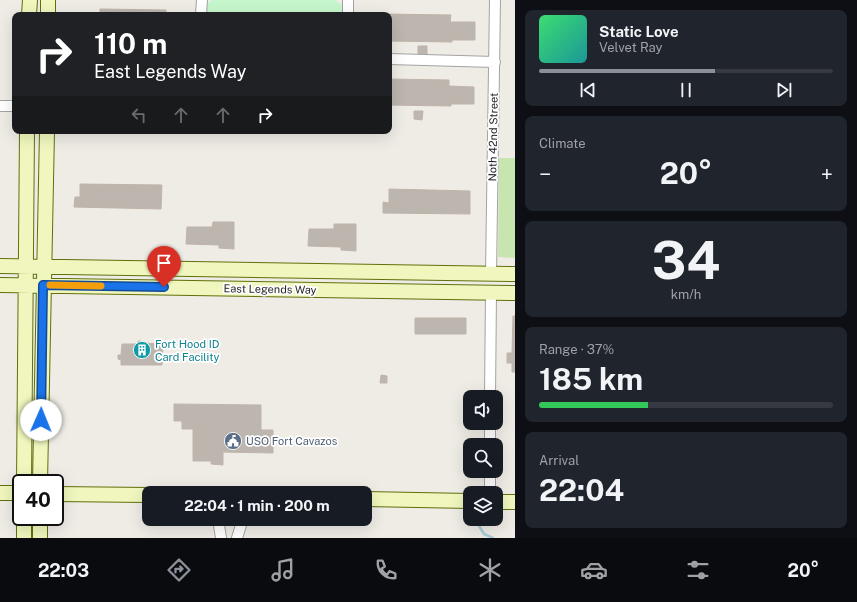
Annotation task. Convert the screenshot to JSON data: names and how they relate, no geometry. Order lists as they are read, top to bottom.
{
  "streets": {
    "street": ["Noth 42nd Street", "East Legends Way"]
  },
  "crossings": [
    ["Noth 42nd Street", "East Legends Way"]
  ],
  "places": {
    "building": ["Fort Hood ID Card Facility"],
    "public building": ["USO Fort Cavazos"]
  },
  "page": {
    "turn": ["110 m", "East Legends Way"],
    "song": ["Static Love", "Velvet Ray"],
    "tile": [
      "Climate",
      ["34", "km/h"],
      ["Range · 37%", "185 km"],
      ["Arrival", "22:04"]
    ],
    "heat": ["−", "20°", "+"],
    "limit": "40",
    "trip": "22:04 · 1 min · 200 m",
    "tabs": ["22:03", "20°"]
  }
}
